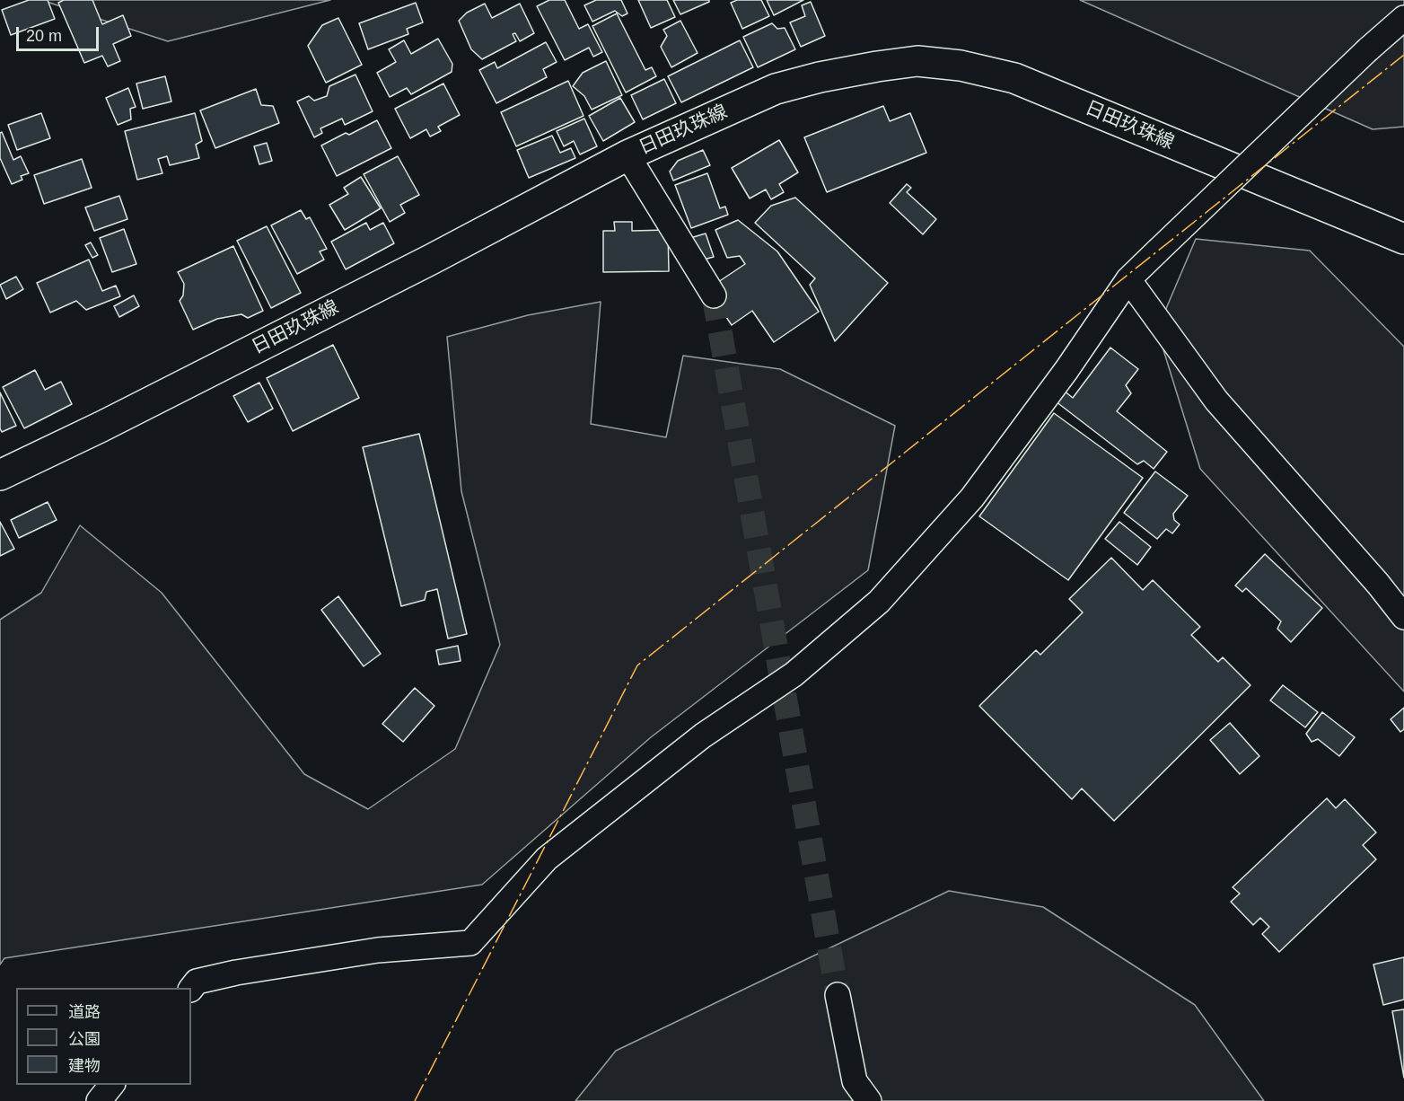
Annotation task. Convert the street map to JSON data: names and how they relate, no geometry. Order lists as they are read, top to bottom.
{
  "streets": {
    "main road": ["日田玖珠線"]
  },
  "legend": ["道路", "公園", "建物"],
  "scale_bar": "20 m"
}
